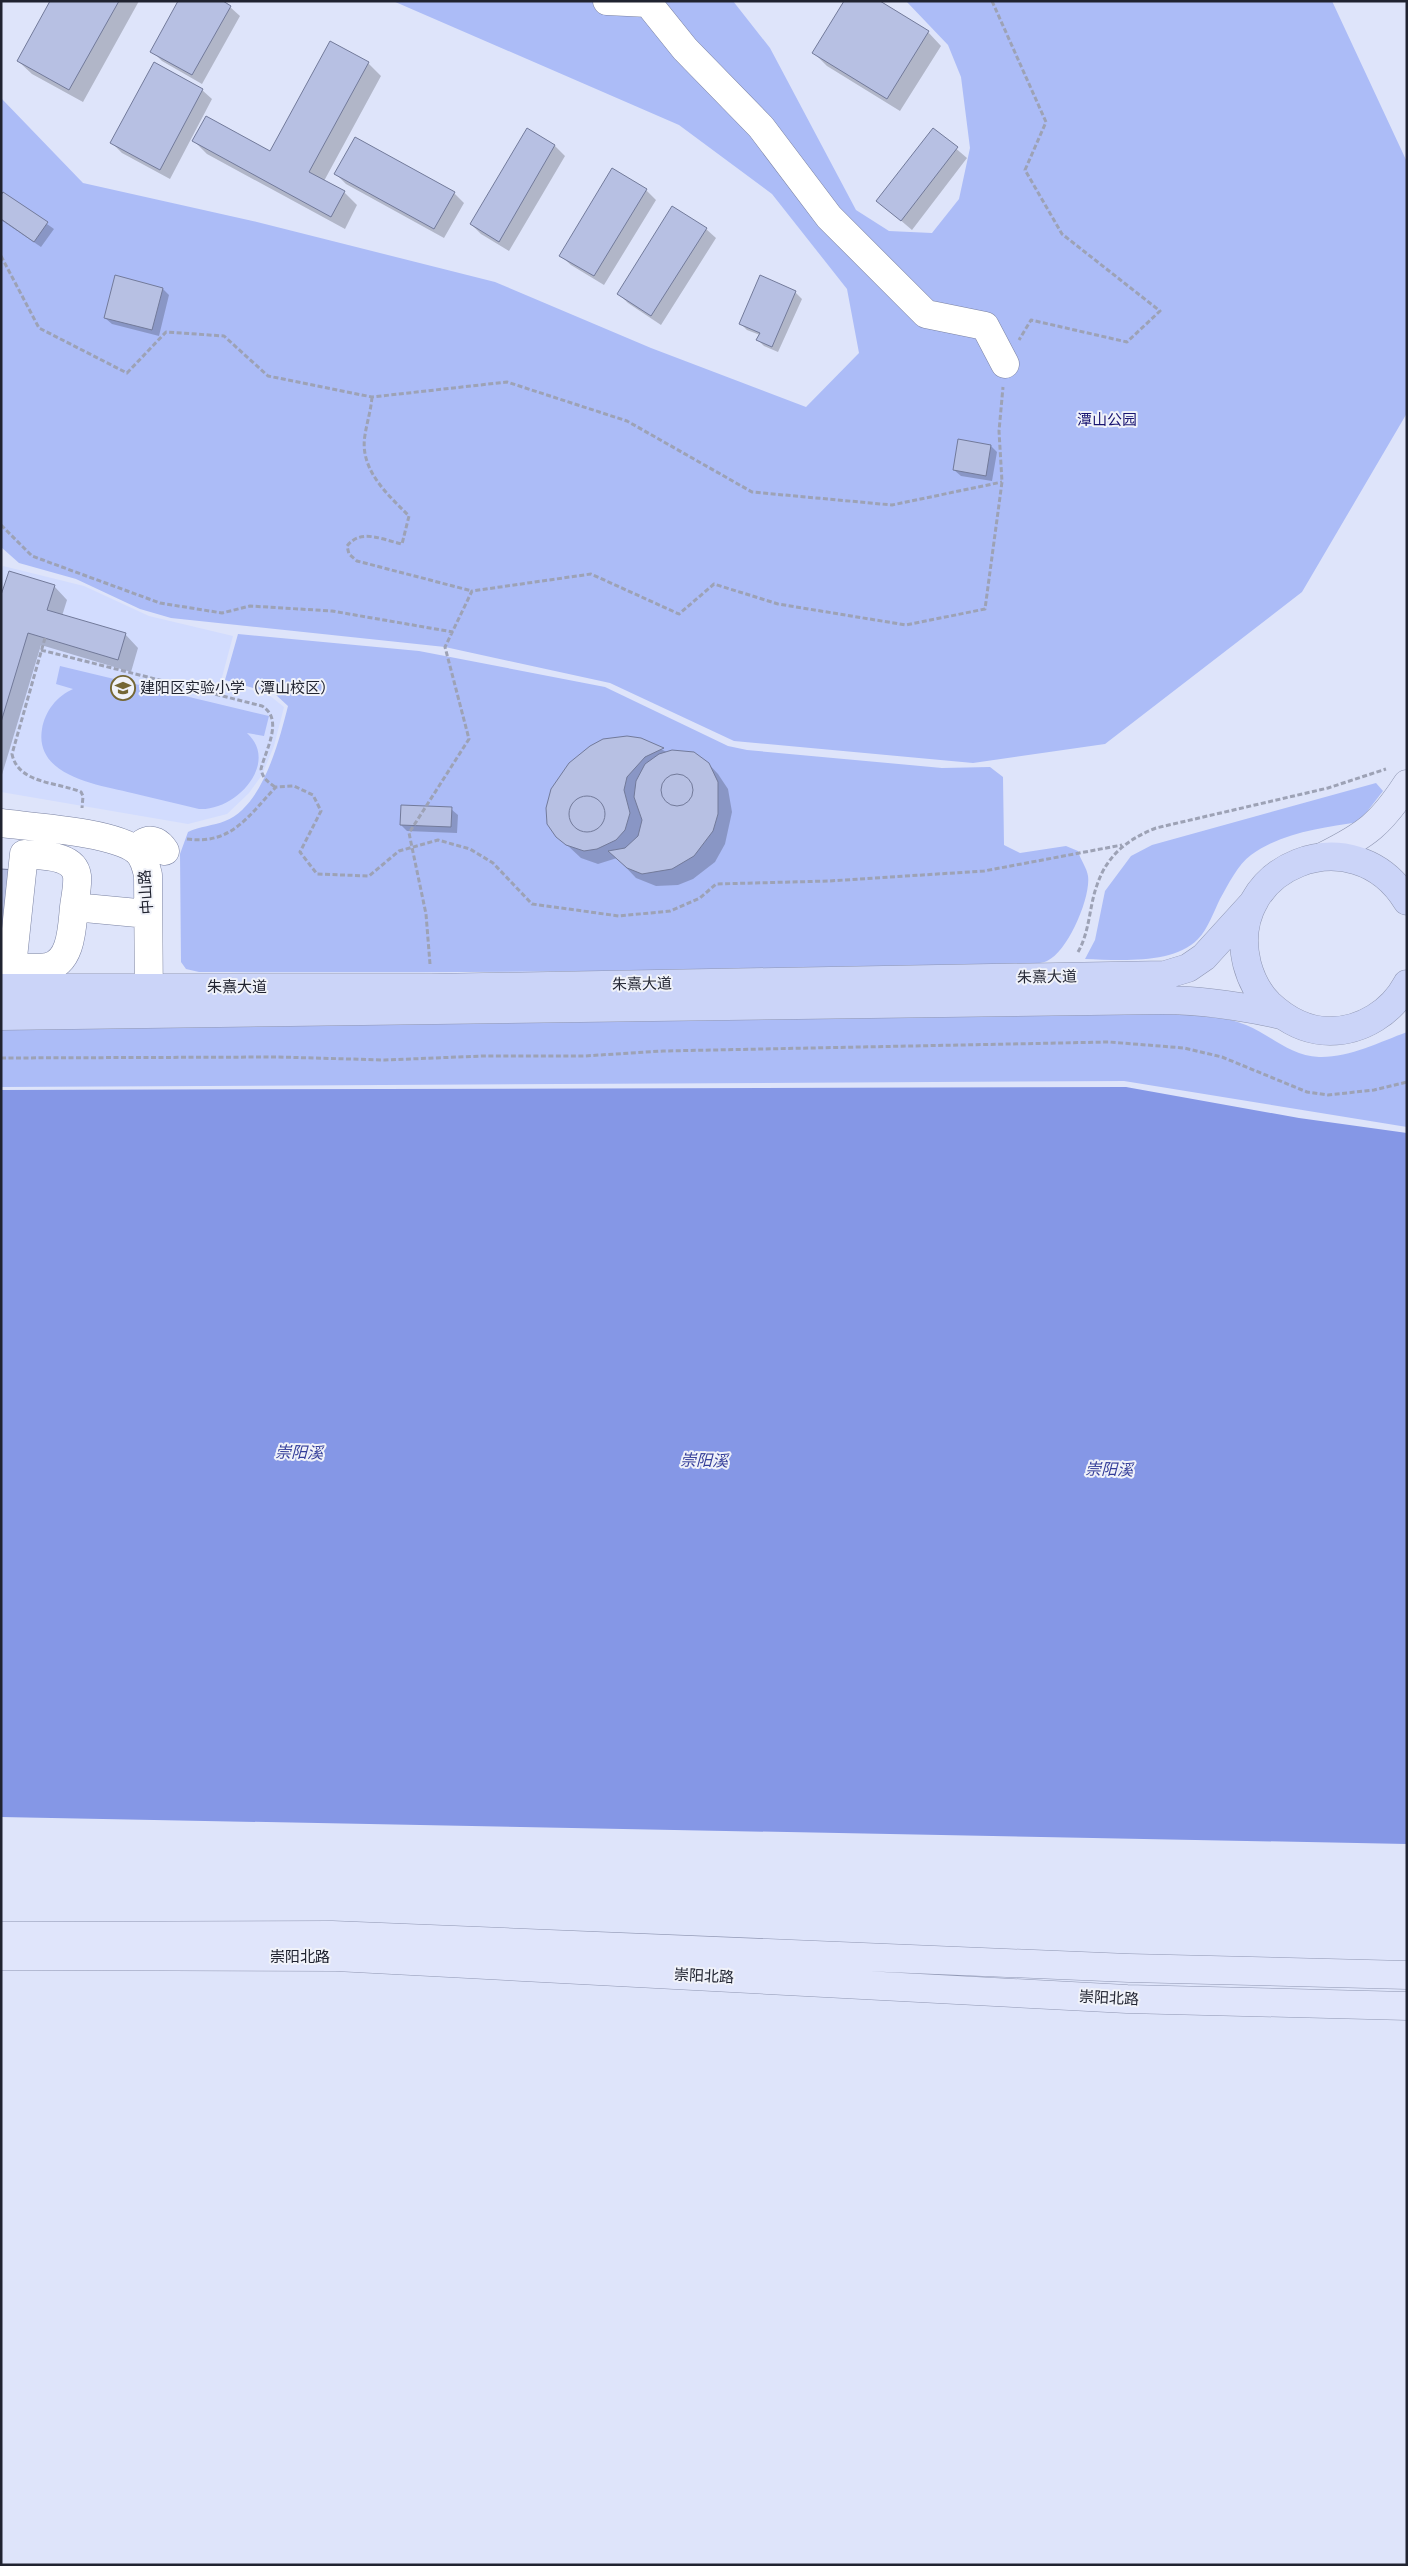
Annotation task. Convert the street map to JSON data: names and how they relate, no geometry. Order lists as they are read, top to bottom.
{
  "streets": {
    "highway": ["朱熹大道"],
    "main road": ["崇阳北路"],
    "street": ["中山路"]
  },
  "crossings": [
    ["中山路", "朱熹大道"]
  ],
  "water": ["崇阳溪"],
  "parks": ["潭山公园"],
  "places": {
    "school or university": ["建阳区实验小学（潭山校区）"]
  }
}
